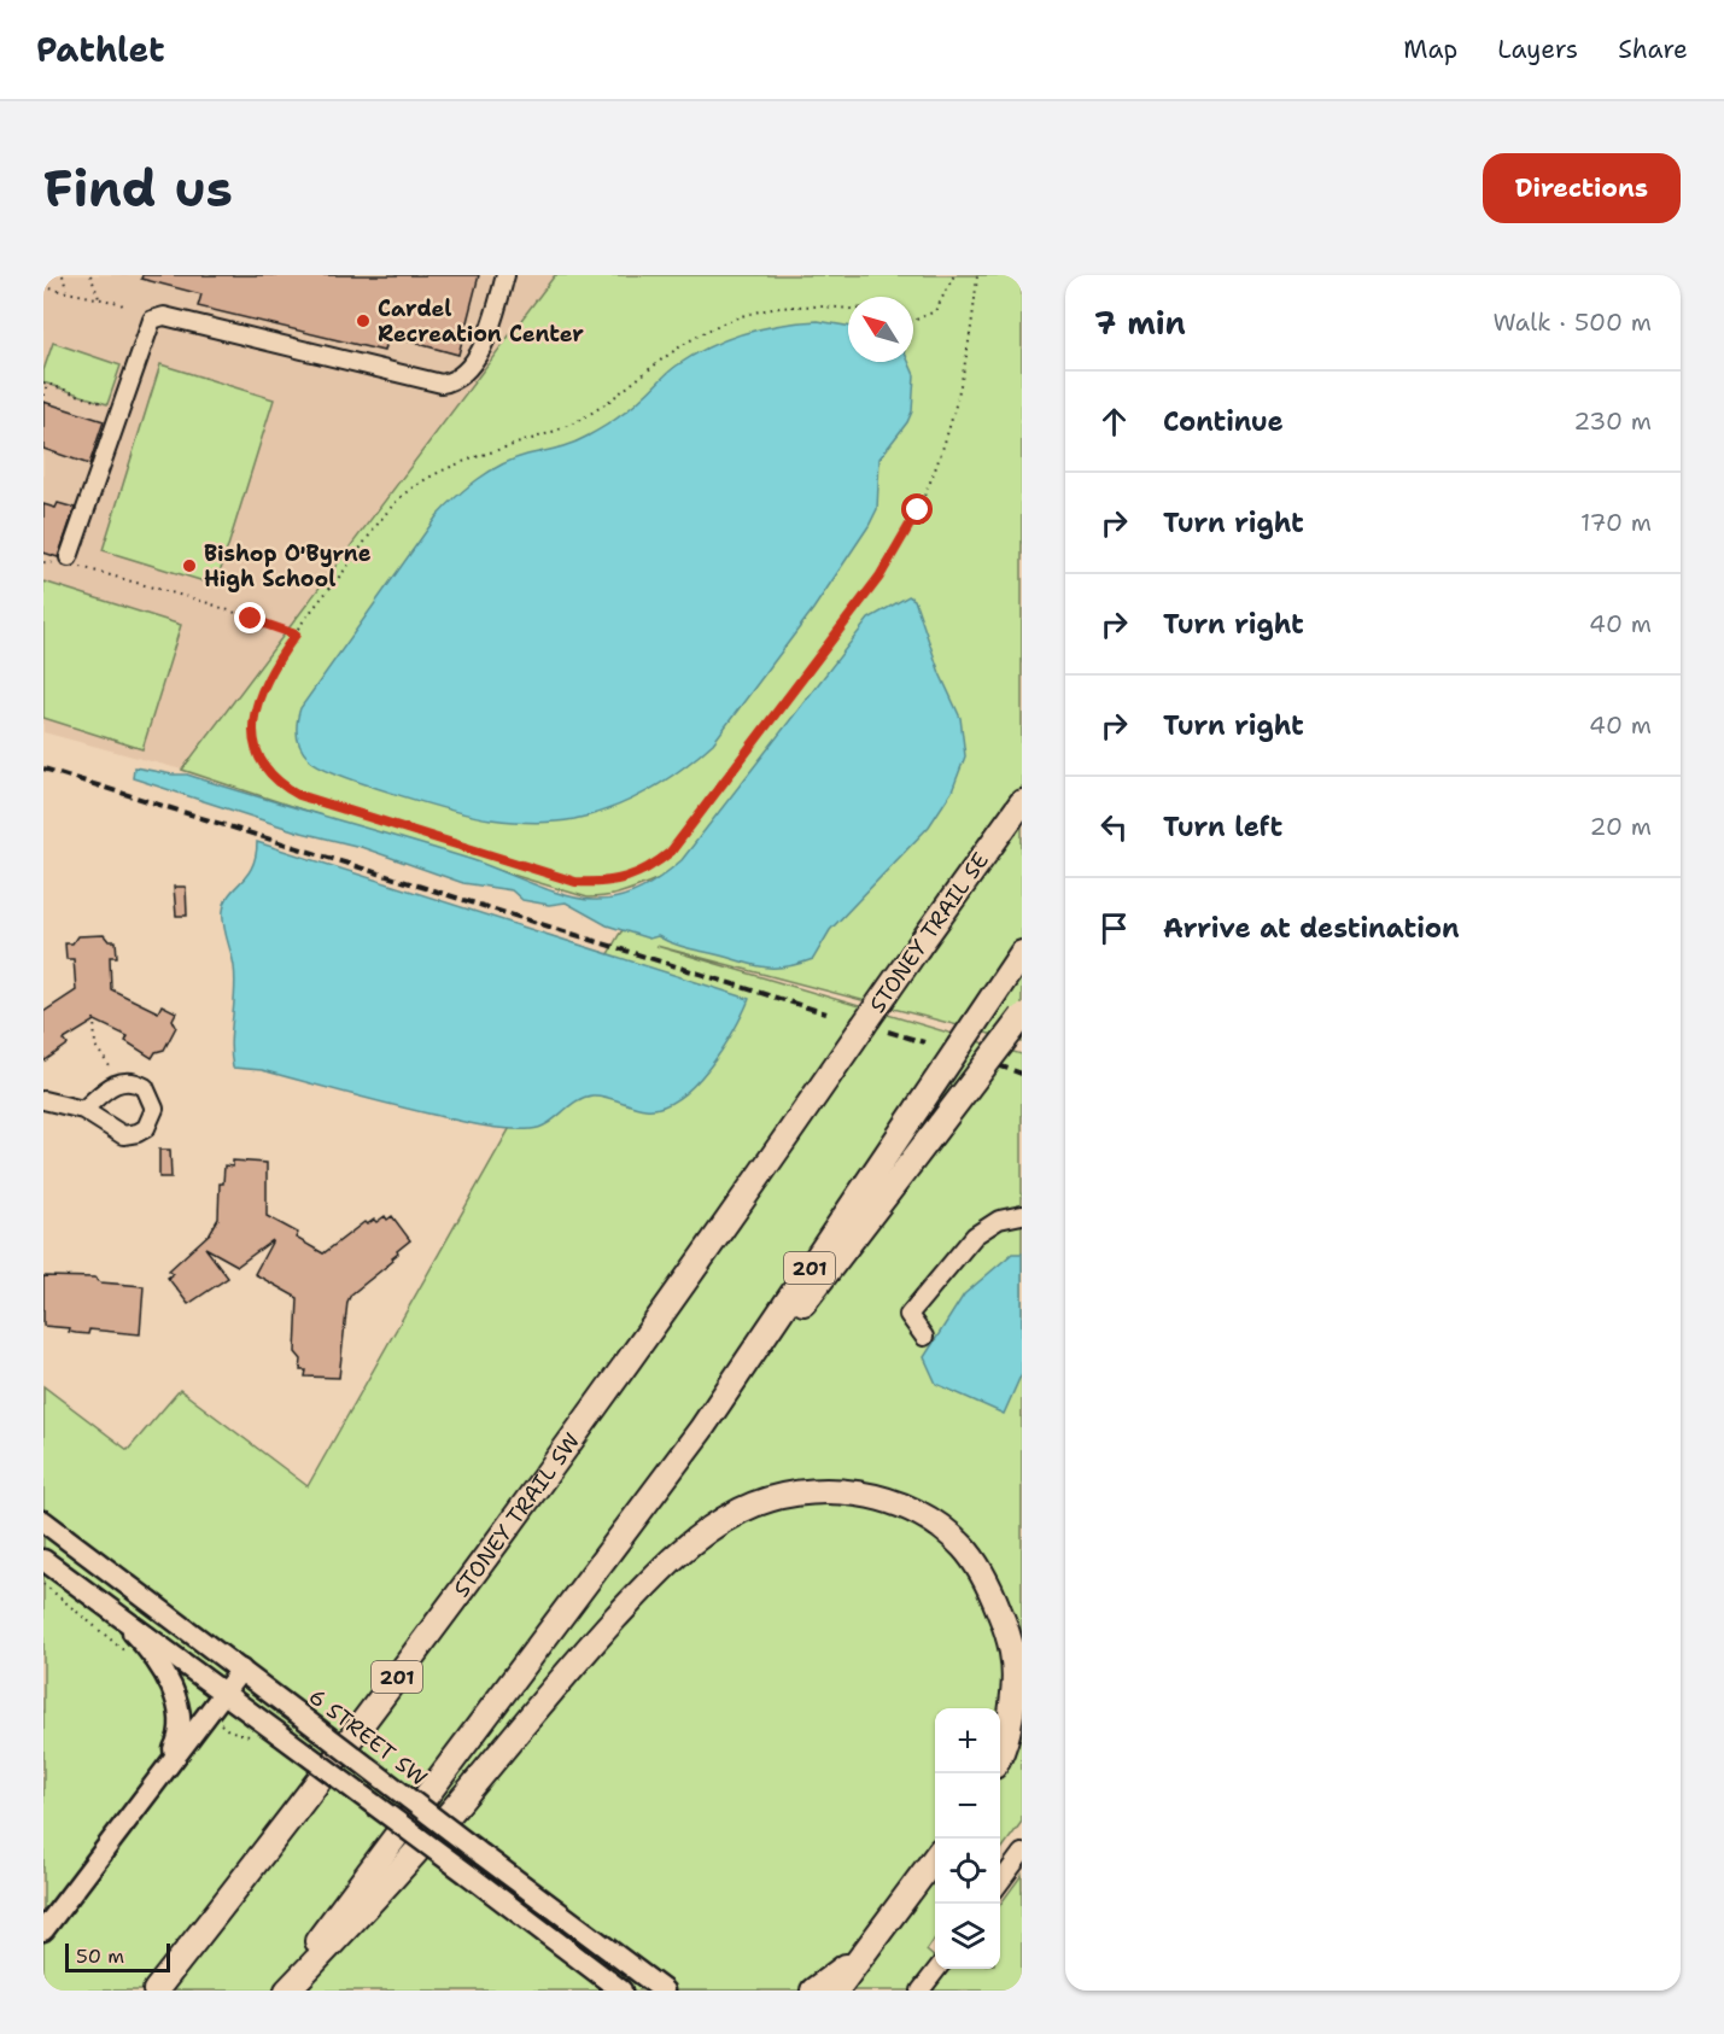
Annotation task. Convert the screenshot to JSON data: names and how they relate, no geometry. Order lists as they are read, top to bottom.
{
  "streets": {
    "highway": ["STONEY TRAIL SE", "201", "STONEY TRAIL SW"],
    "main road": ["6 STREET SW"]
  },
  "crossings": [
    ["STONEY TRAIL SE", "STONEY TRAIL SW"]
  ],
  "places": ["Cardel Recreation Center", "Bishop O'Byrne High School"],
  "scale_bar": "50 m",
  "north": "top left",
  "page": {
    "header": "Pathlet",
    "nav": ["Map", "Layers", "Share"],
    "buttons": "Directions",
    "title": "Find us",
    "heading": ["7 min", "Walk · 500 m"],
    "list": [
      ["Continue", "230 m"],
      ["Turn right", "170 m"],
      ["Turn right", "40 m"],
      ["Turn right", "40 m"],
      ["Turn left", "20 m"],
      "Arrive at destination"
    ],
    "map_buttons": ["+", "−"],
    "scale": "50 m"
  }
}
